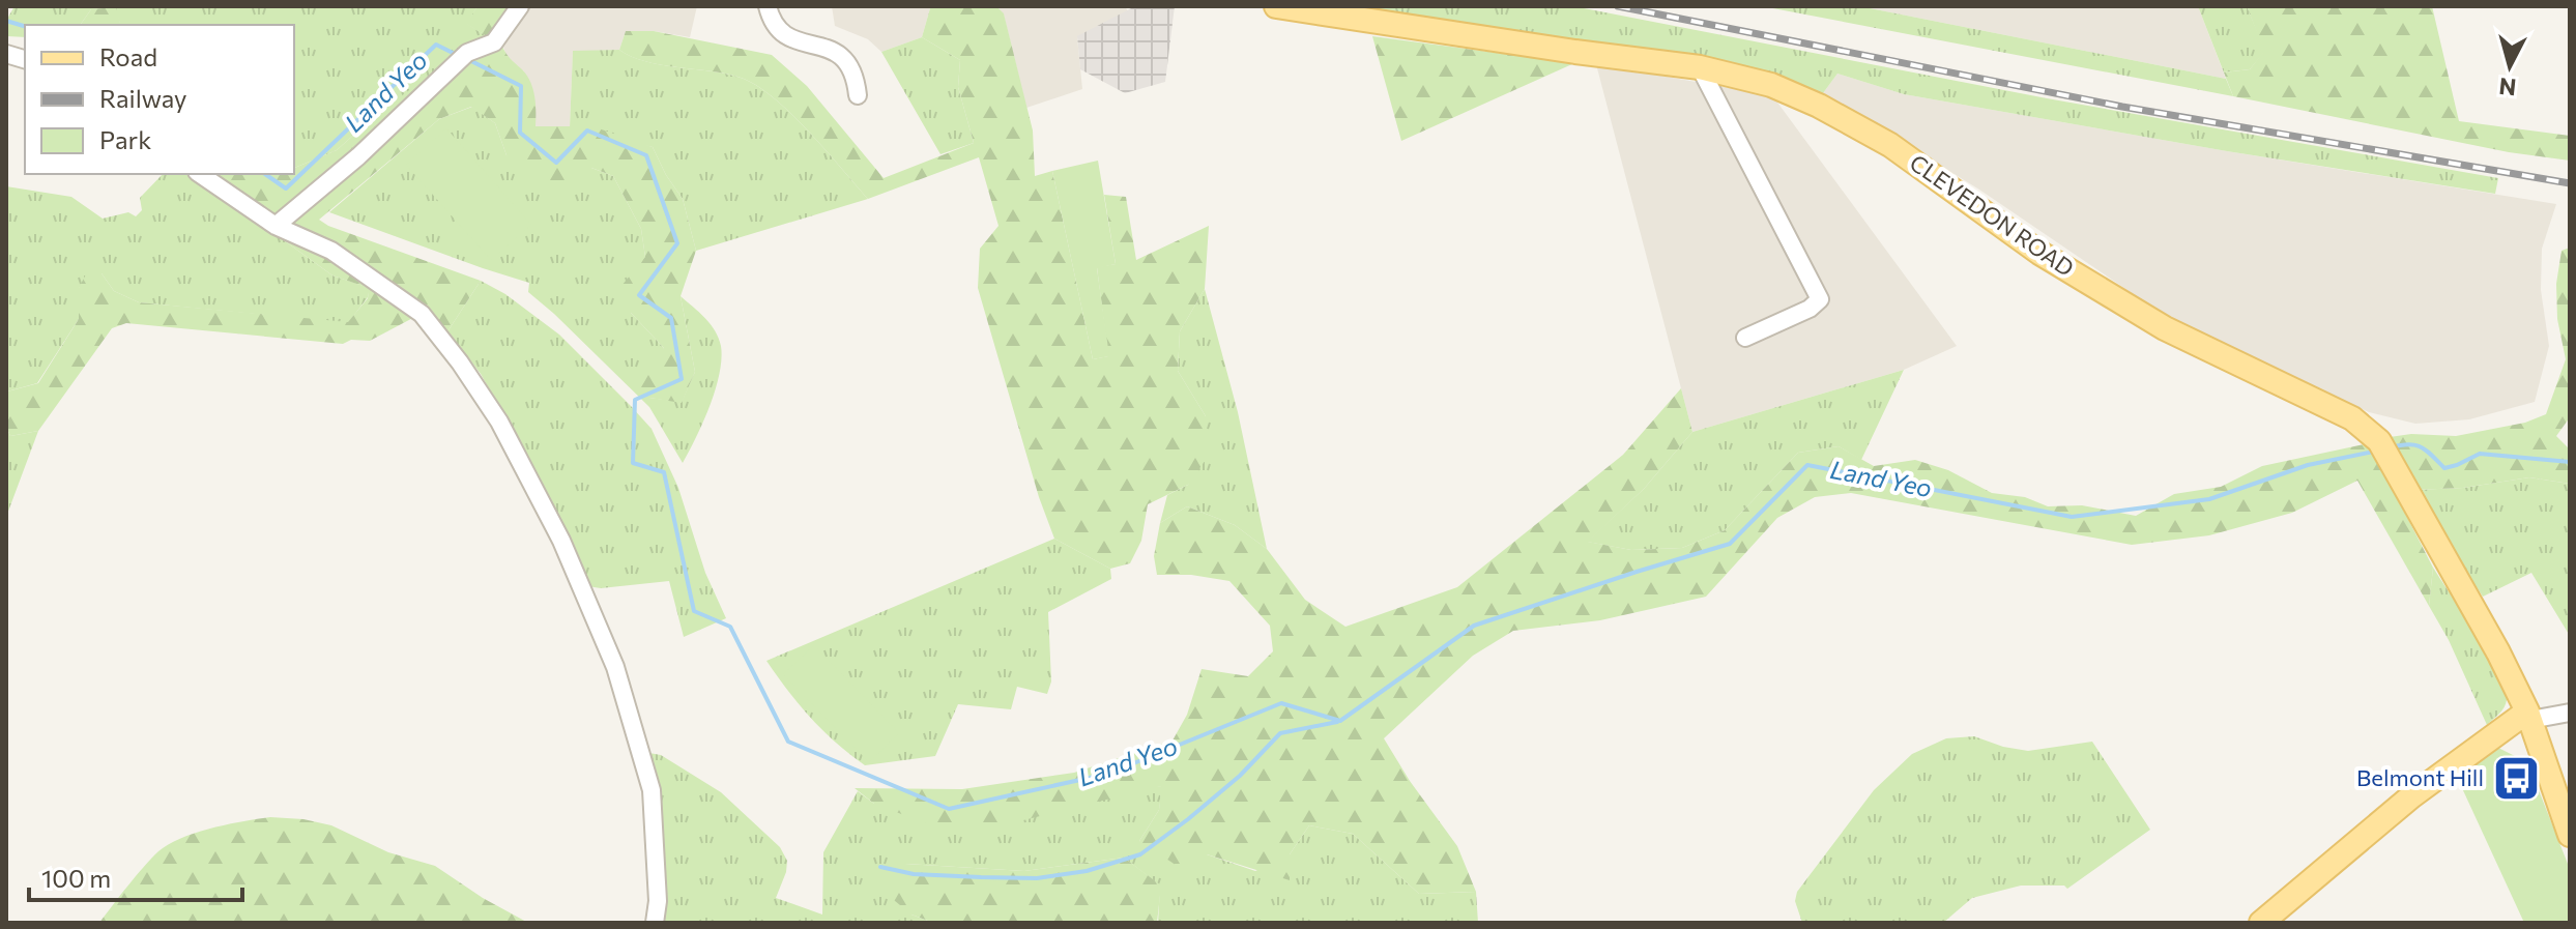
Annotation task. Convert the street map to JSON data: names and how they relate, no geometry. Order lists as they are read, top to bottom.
{
  "streets": {
    "main road": ["CLEVEDON ROAD"]
  },
  "water": ["Land Yeo"],
  "places": {
    "bus stop": ["Belmont Hill"]
  },
  "legend": ["Road", "Railway", "Park"],
  "scale_bar": "100 m",
  "north": "bottom"
}
